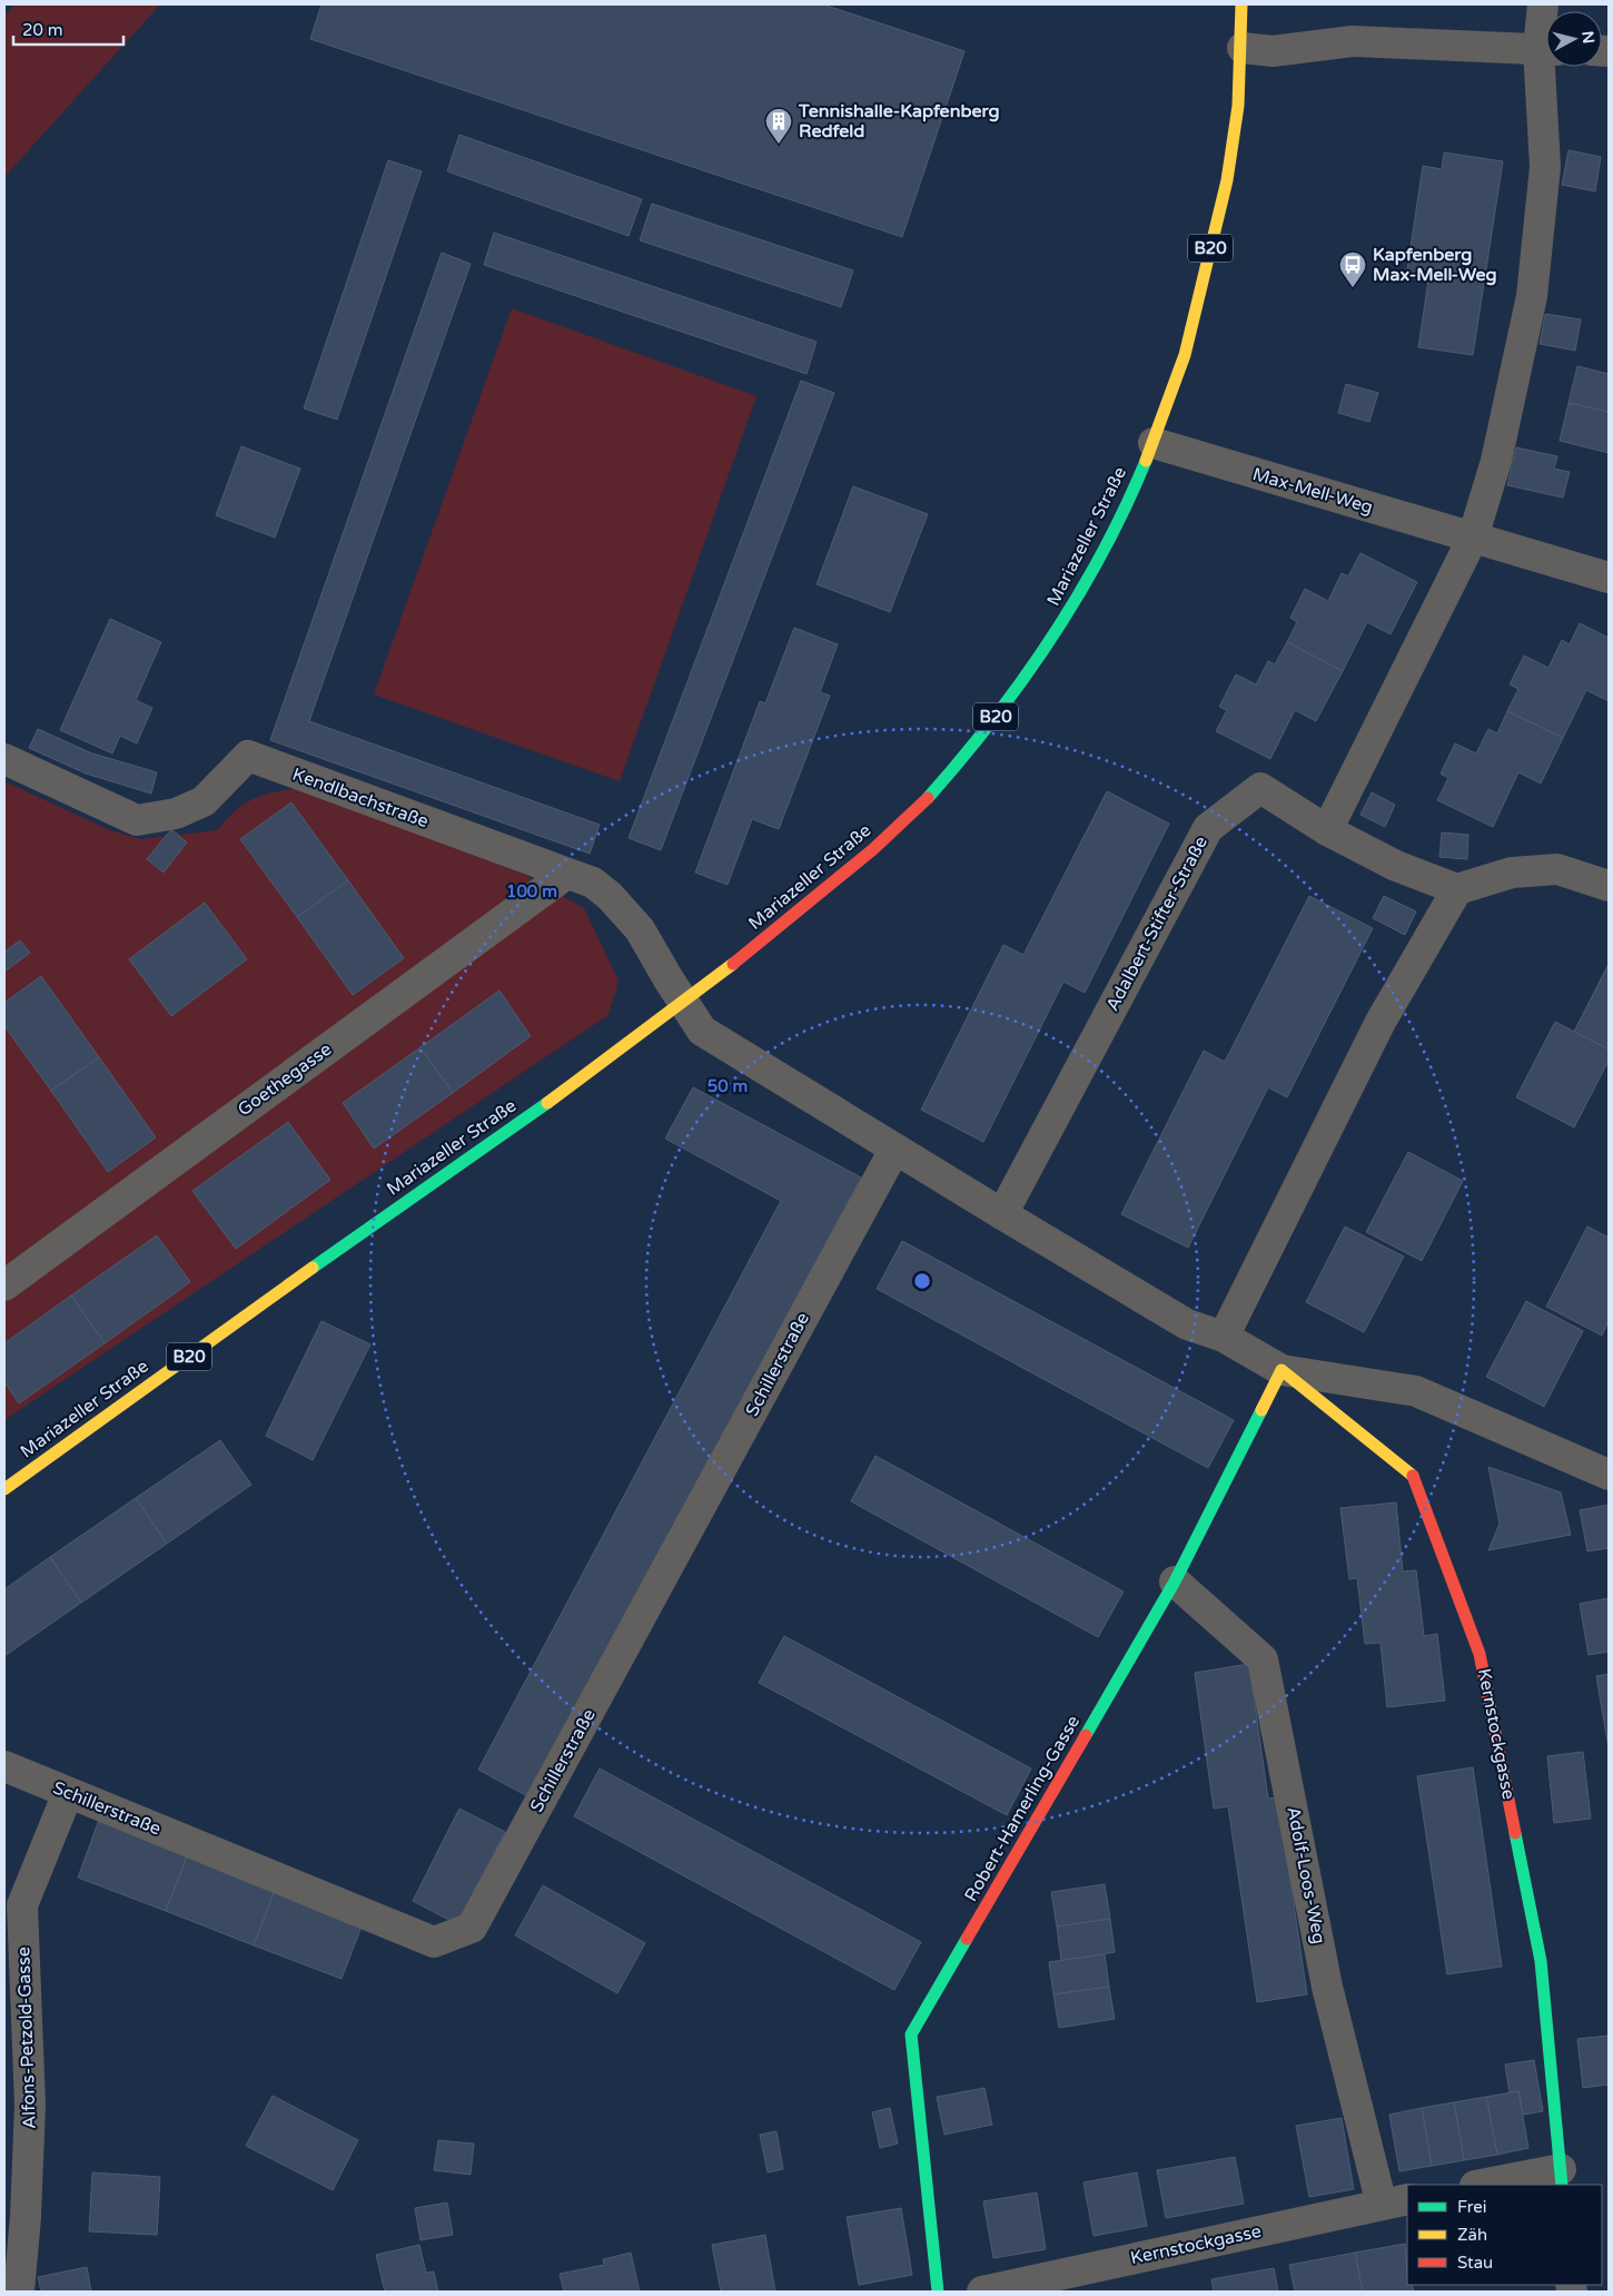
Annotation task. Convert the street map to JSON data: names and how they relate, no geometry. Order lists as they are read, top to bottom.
{
  "streets": {
    "main road": [
      "B20",
      "Mariazeller Straße",
      "Kernstockgasse",
      "Robert-Hamerling-Gasse"
    ],
    "street": [
      "Max-Mell-Weg",
      "Kendlbachstraße",
      "Adalbert-Stifter-Straße",
      "Goethegasse",
      "Schillerstraße",
      "Adolf-Loos-Weg",
      "Alfons-Petzold-Gasse"
    ]
  },
  "crossings": [
    ["Max-Mell-Weg", "Mariazeller Straße"],
    ["Mariazeller Straße", "Kendlbachstraße"],
    ["Kendlbachstraße", "Goethegasse"],
    ["Schillerstraße", "Alfons-Petzold-Gasse"],
    ["Kernstockgasse", "Robert-Hamerling-Gasse"],
    ["Kernstockgasse", "Adolf-Loos-Weg"],
    ["Robert-Hamerling-Gasse", "Adolf-Loos-Weg"]
  ],
  "places": {
    "building": ["Tennishalle-Kapfenberg Redfeld"],
    "bus stop": ["Kapfenberg Max-Mell-Weg"]
  },
  "legend": ["Frei", "Zäh", "Stau"],
  "scale_bar": "20 m",
  "north": "right",
  "rings": ["100 m", "50 m"]
}
